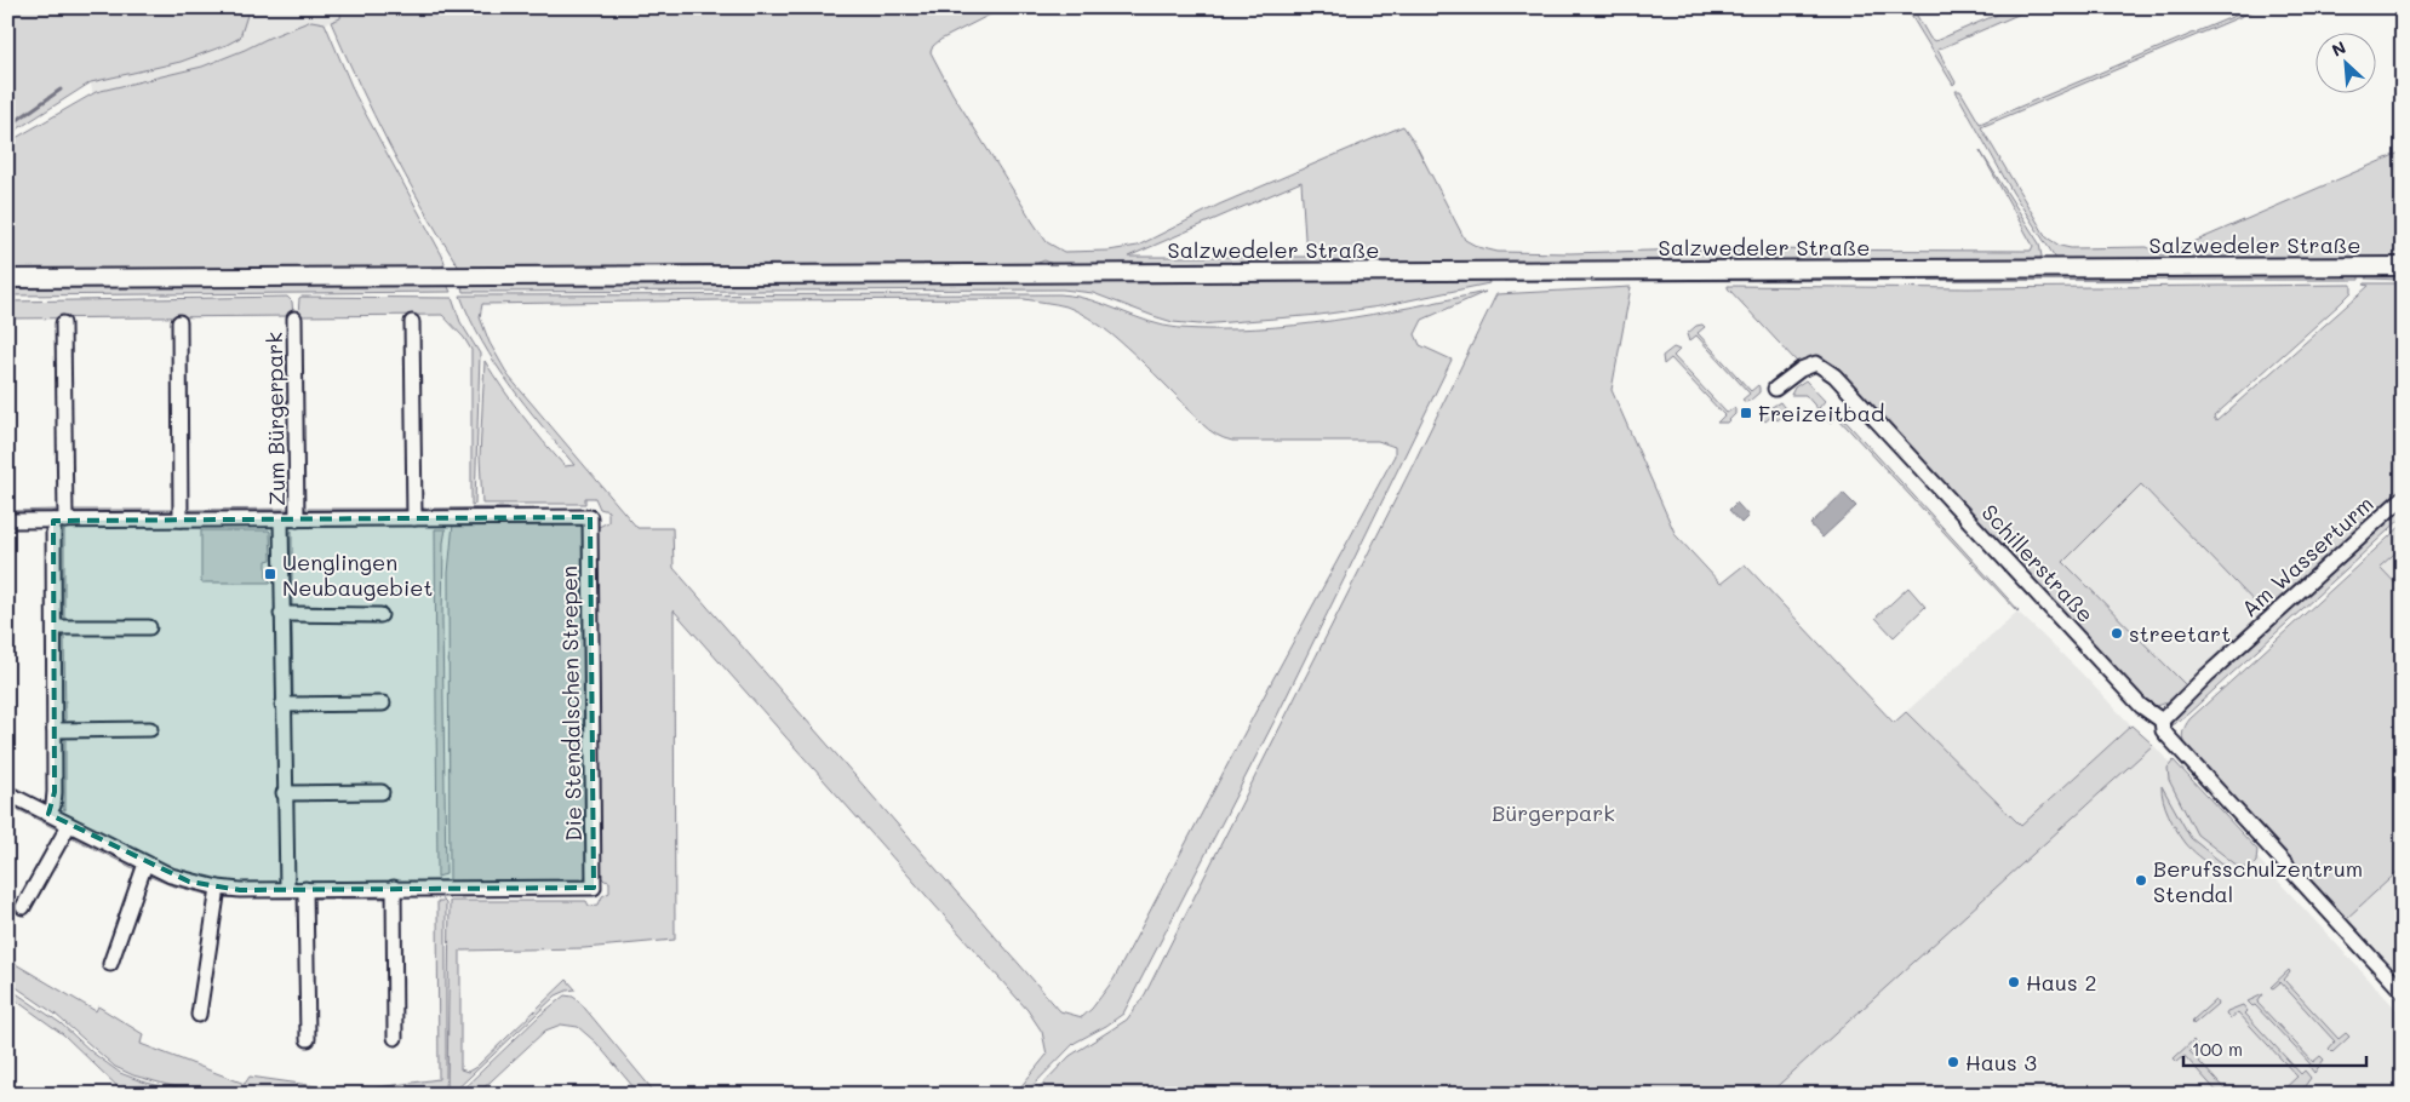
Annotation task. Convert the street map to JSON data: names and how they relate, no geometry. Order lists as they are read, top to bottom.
{
  "streets": {
    "main road": ["Salzwedeler Straße"],
    "street": [
      "Zum Bürgerpark",
      "Am Wasserturm",
      "Schillerstraße",
      "Die Stendalschen Strepen"
    ]
  },
  "crossings": [
    ["Zum Bürgerpark", "Die Stendalschen Strepen"],
    ["Am Wasserturm", "Schillerstraße"]
  ],
  "parks": ["Bürgerpark"],
  "places": {
    "transit": ["Freizeitbad", "Uenglingen Neubaugebiet"],
    "other": [
      "streetart",
      "Berufsschulzentrum Stendal",
      "Haus 2",
      "Haus 3"
    ]
  },
  "scale_bar": "100 m",
  "north": "top left"
}
